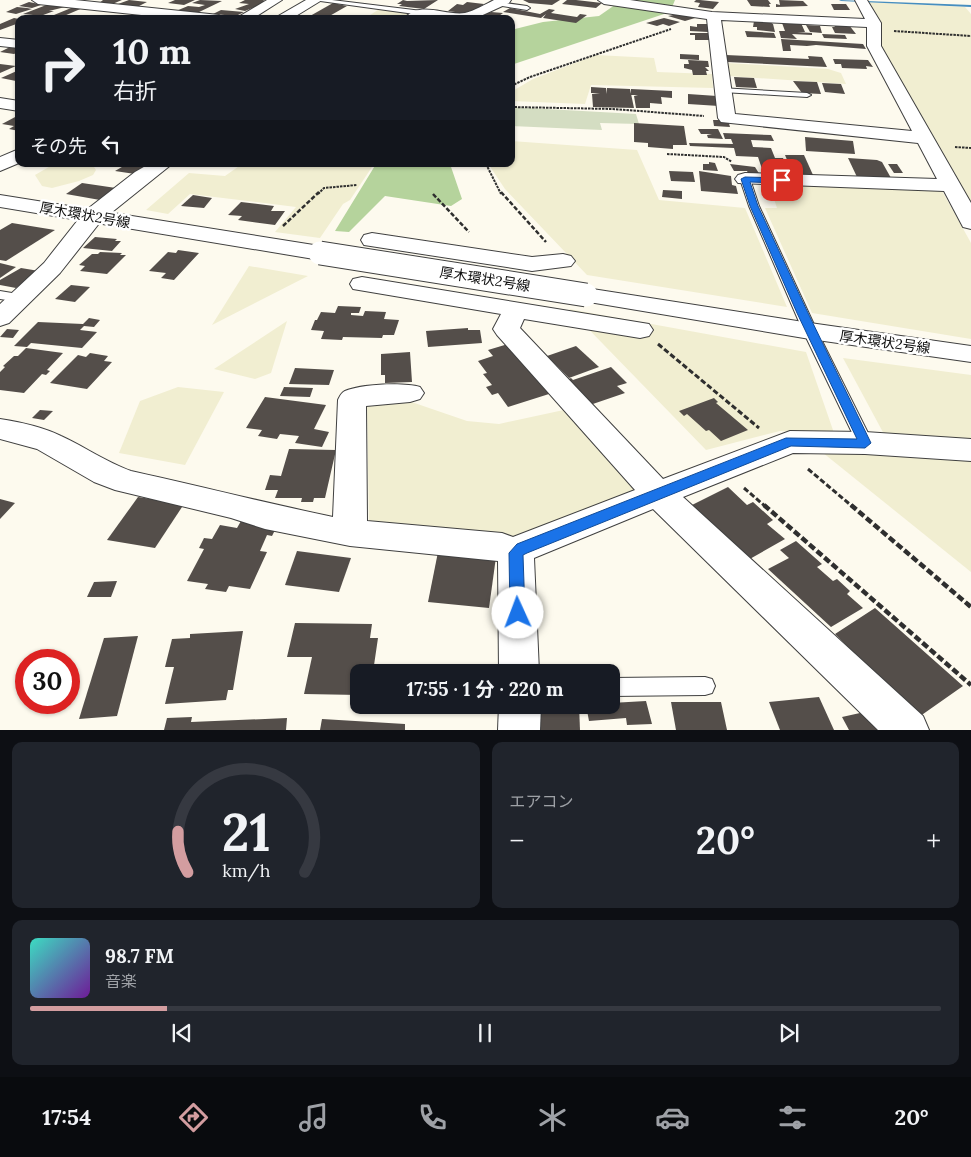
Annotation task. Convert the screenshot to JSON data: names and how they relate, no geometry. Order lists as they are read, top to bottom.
{
  "streets": {
    "street": ["厚木環状2号線"]
  },
  "page": {
    "turn": ["10 m", "右折"],
    "then": "その先",
    "limit": "30",
    "trip": "17:55 · 1 分 · 220 m",
    "tile": "エアコン",
    "heat": ["−", "20°", "+"],
    "song": ["98.7 FM", "音楽"],
    "tabs": ["17:54", "20°"],
    "gauge": ["21", "km/h"]
  }
}
